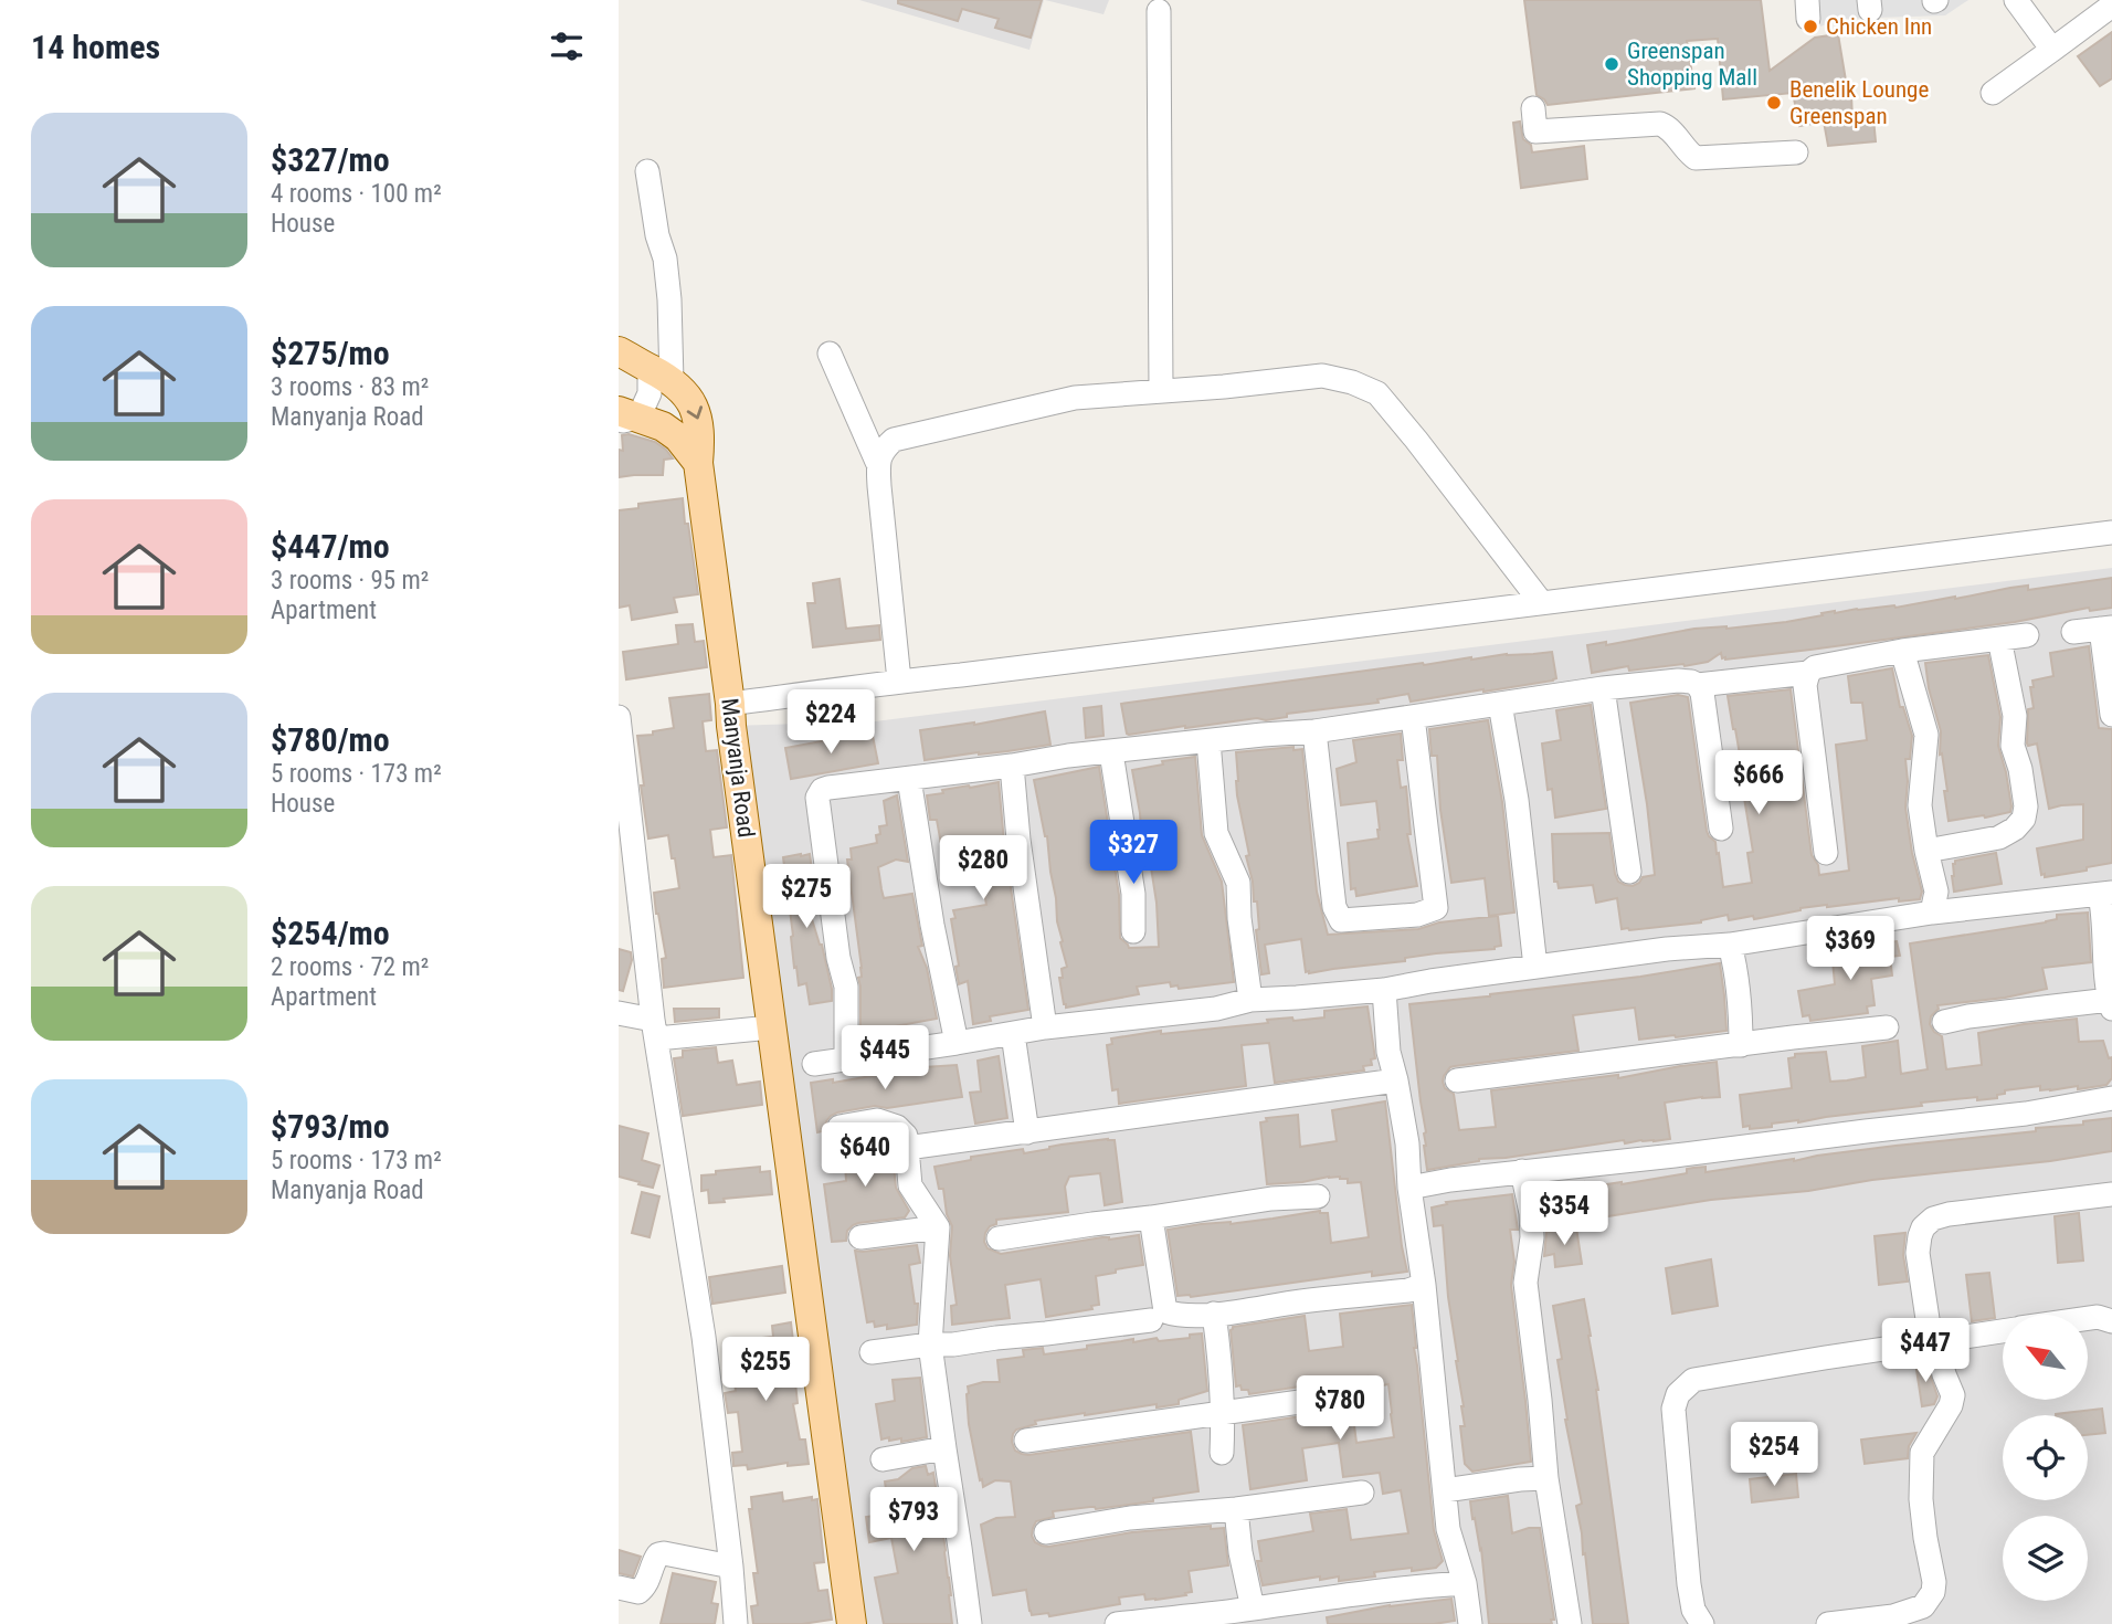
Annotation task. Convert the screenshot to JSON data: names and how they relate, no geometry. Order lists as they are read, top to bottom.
{
  "streets": {
    "main road": ["Manyanja Road"]
  },
  "places": ["Chicken Inn", "Greenspan Shopping Mall", "Benelik Lounge Greenspan"],
  "north": "top left",
  "page": {
    "heading": "14 homes",
    "list": [
      {
        "name": "$327/mo",
        "note": "4 rooms · 100 m² · House"
      },
      {
        "name": "$275/mo",
        "note": "3 rooms · 83 m² · Manyanja Road"
      },
      {
        "name": "$447/mo",
        "note": "3 rooms · 95 m² · Apartment"
      },
      {
        "name": "$780/mo",
        "note": "5 rooms · 173 m² · House"
      },
      {
        "name": "$254/mo",
        "note": "2 rooms · 72 m² · Apartment"
      },
      {
        "name": "$793/mo",
        "note": "5 rooms · 173 m² · Manyanja Road"
      }
    ],
    "price": [
      "$224",
      "$666",
      "$327",
      "$280",
      "$275",
      "$369",
      "$445",
      "$640",
      "$354",
      "$447",
      "$255",
      "$780",
      "$254",
      "$793"
    ]
  }
}
